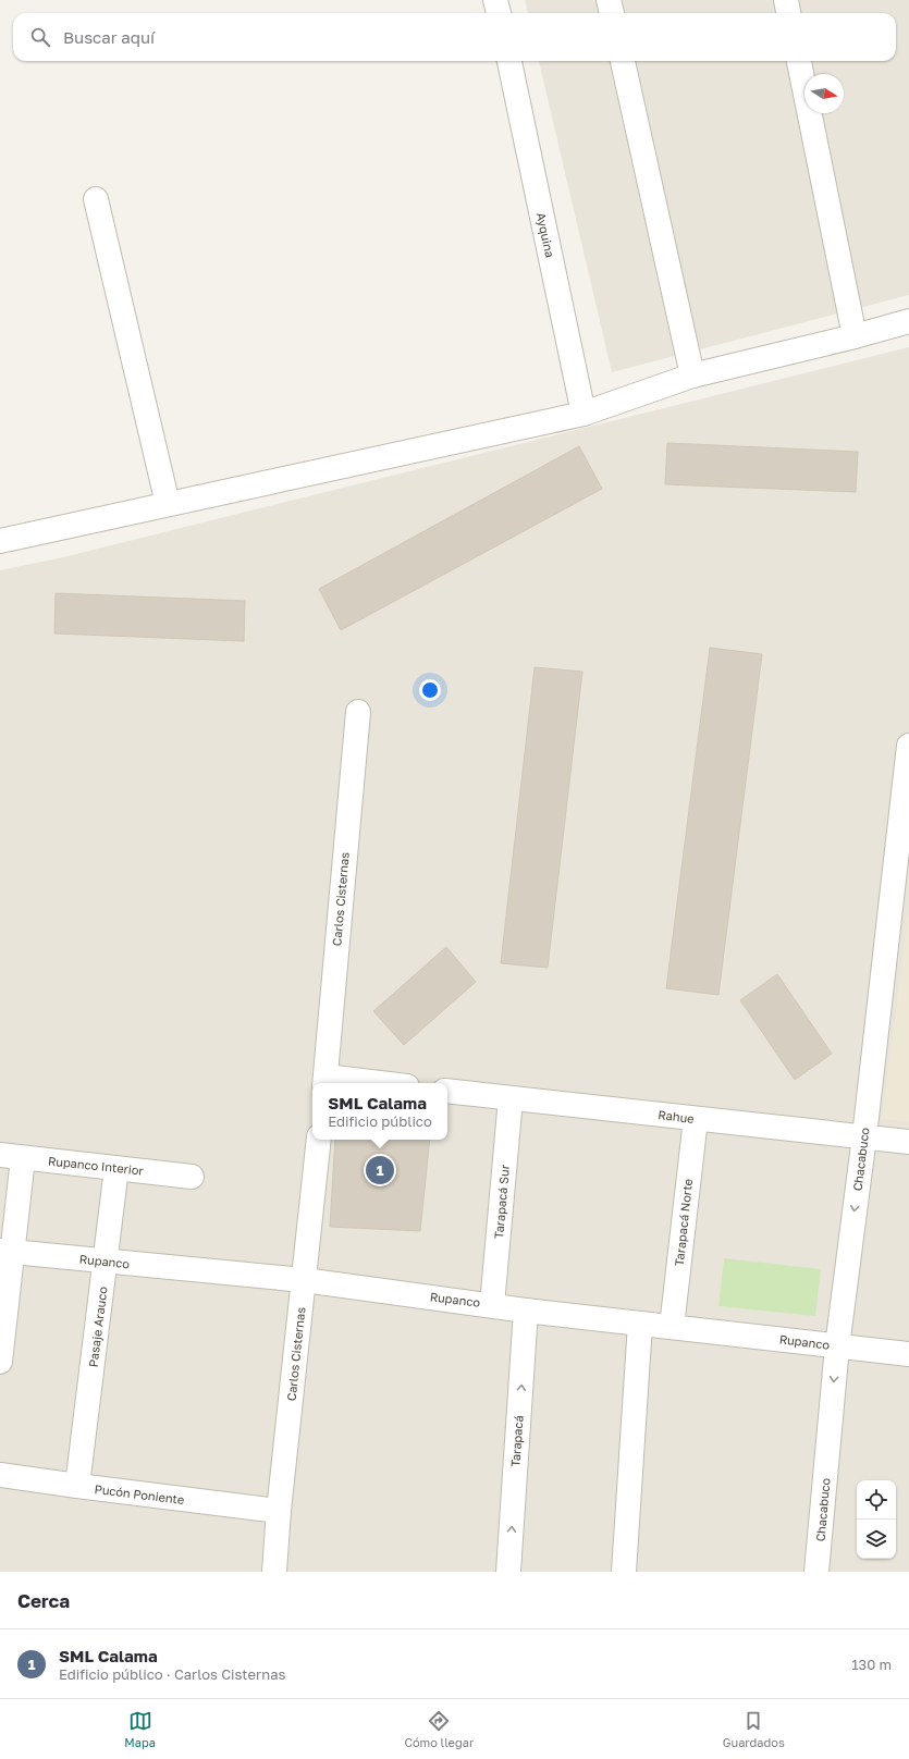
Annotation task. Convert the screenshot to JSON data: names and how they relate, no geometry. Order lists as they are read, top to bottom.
{
  "streets": {
    "street": [
      "Ayquina",
      "Carlos Cisternas",
      "Rahue",
      "Chacabuco",
      "Rupanco Interior",
      "Tarapacá Sur",
      "Tarapacá Norte",
      "Rupanco",
      "Pasaje Arauco",
      "Tarapacá",
      "Pucón Poniente"
    ]
  },
  "crossings": [
    ["Carlos Cisternas", "Rupanco"],
    ["Carlos Cisternas", "Pucón Poniente"],
    ["Rahue", "Chacabuco"],
    ["Rahue", "Tarapacá Sur"],
    ["Rahue", "Tarapacá Norte"],
    ["Chacabuco", "Rupanco"],
    ["Rupanco Interior", "Pasaje Arauco"],
    ["Tarapacá Sur", "Rupanco"],
    ["Tarapacá Norte", "Rupanco"],
    ["Rupanco", "Pasaje Arauco"],
    ["Rupanco", "Tarapacá"],
    ["Pasaje Arauco", "Pucón Poniente"]
  ],
  "north": "right",
  "page": {
    "search": "Buscar aquí",
    "popup": ["SML Calama", "Edificio público"],
    "pins": "1",
    "heading": "Cerca",
    "list": [
      {
        "mark": "1",
        "name": "SML Calama",
        "note": "Edificio público · Carlos Cisternas",
        "value": "130 m"
      }
    ],
    "nav": ["Mapa", "Cómo llegar", "Guardados"]
  }
}
